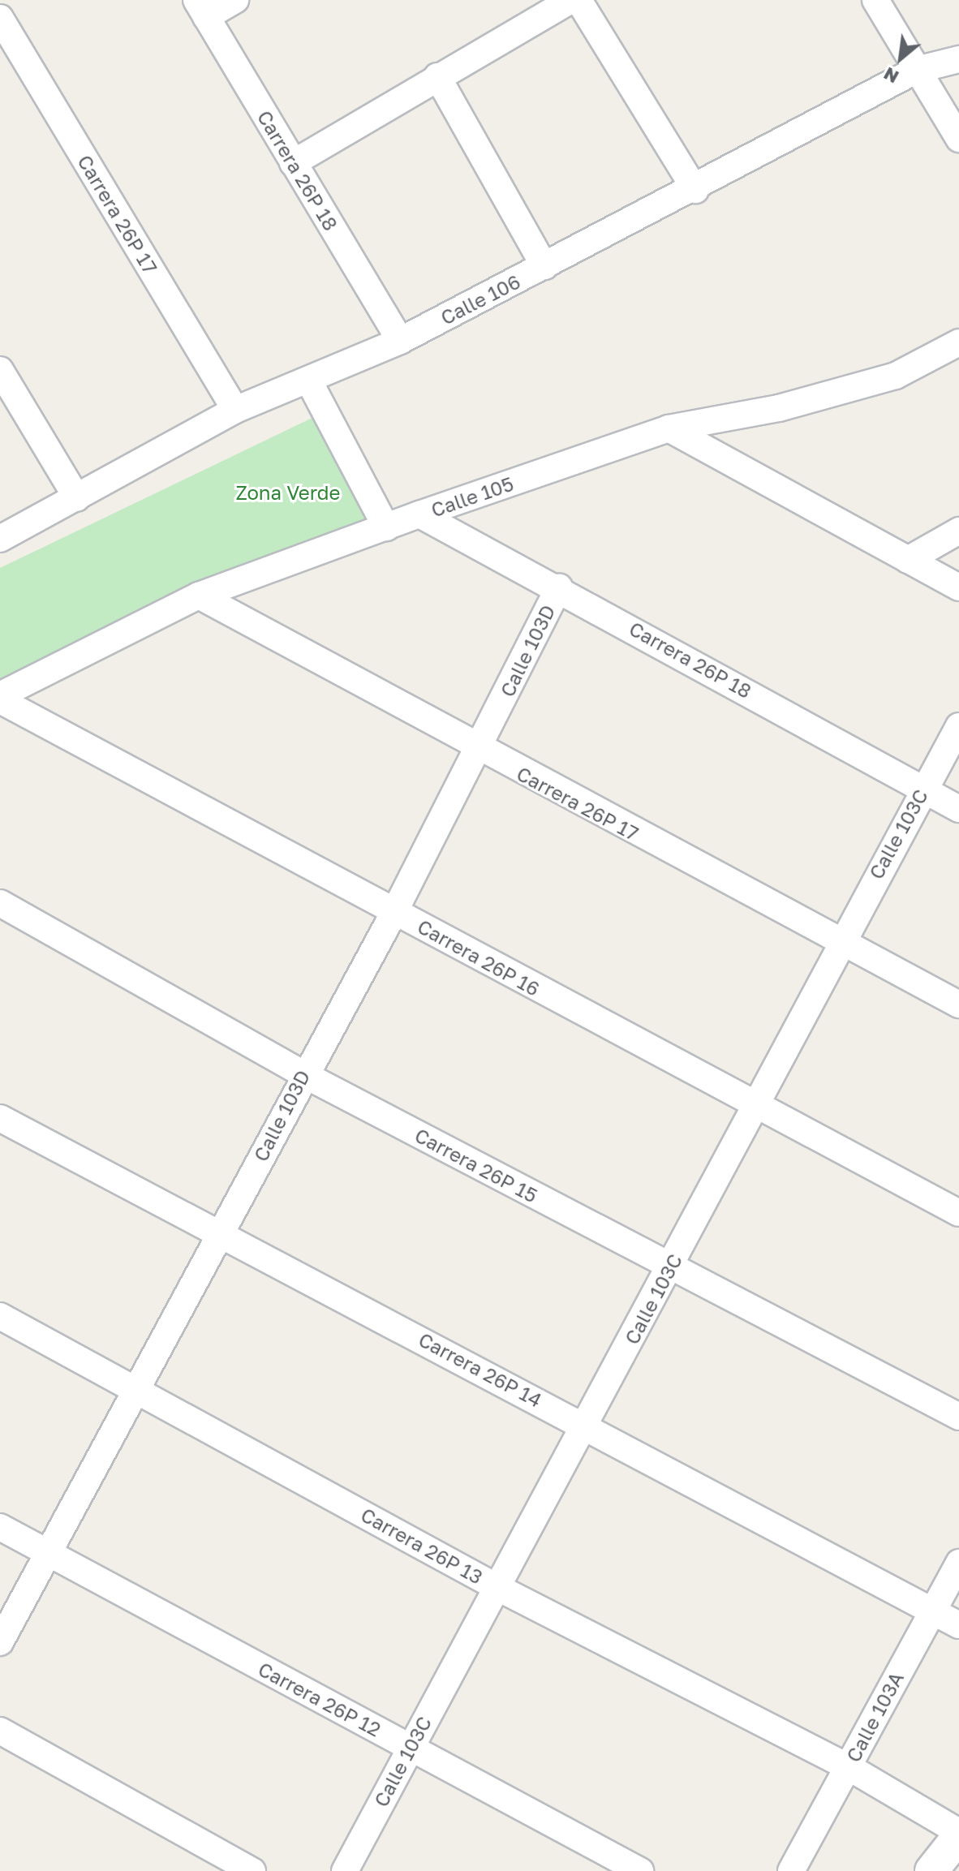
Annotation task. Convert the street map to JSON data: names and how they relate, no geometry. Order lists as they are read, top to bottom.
{
  "streets": {
    "street": [
      "Carrera 26P 18",
      "Carrera 26P 17",
      "Calle 106",
      "Calle 105",
      "Calle 103D",
      "Calle 103C",
      "Carrera 26P 16",
      "Carrera 26P 15",
      "Carrera 26P 14",
      "Carrera 26P 13",
      "Carrera 26P 12",
      "Calle 103A"
    ]
  },
  "crossings": [
    ["Carrera 26P 18", "Calle 106"],
    ["Carrera 26P 18", "Calle 105"],
    ["Carrera 26P 18", "Calle 103D"],
    ["Carrera 26P 18", "Calle 103C"],
    ["Carrera 26P 17", "Calle 106"],
    ["Carrera 26P 17", "Calle 105"],
    ["Carrera 26P 17", "Calle 103D"],
    ["Carrera 26P 17", "Calle 103C"],
    ["Calle 105", "Carrera 26P 16"],
    ["Calle 103D", "Carrera 26P 16"],
    ["Calle 103D", "Carrera 26P 15"],
    ["Calle 103D", "Carrera 26P 14"],
    ["Calle 103D", "Carrera 26P 13"],
    ["Calle 103D", "Carrera 26P 12"],
    ["Calle 103C", "Carrera 26P 16"],
    ["Calle 103C", "Carrera 26P 15"],
    ["Calle 103C", "Carrera 26P 14"],
    ["Calle 103C", "Carrera 26P 13"],
    ["Calle 103C", "Carrera 26P 12"],
    ["Carrera 26P 14", "Calle 103A"],
    ["Carrera 26P 13", "Calle 103A"]
  ],
  "parks": ["Zona Verde"],
  "north": "bottom left"
}
